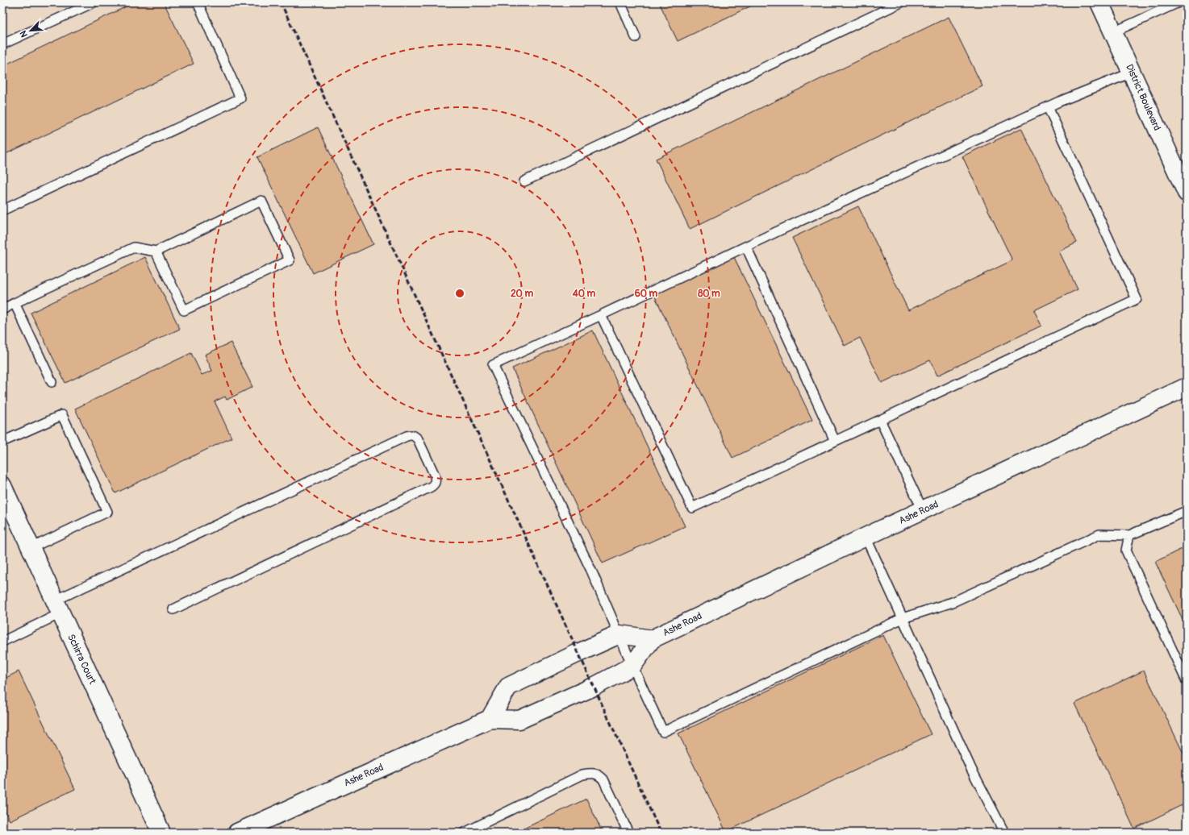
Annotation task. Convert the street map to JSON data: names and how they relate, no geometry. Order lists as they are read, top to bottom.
{
  "streets": {
    "street": ["District Boulevard", "Ashe Road", "Schirra Court"]
  },
  "north": "bottom left",
  "rings": [
    "20 m",
    "40 m",
    "60 m",
    "80 m"
  ]
}
